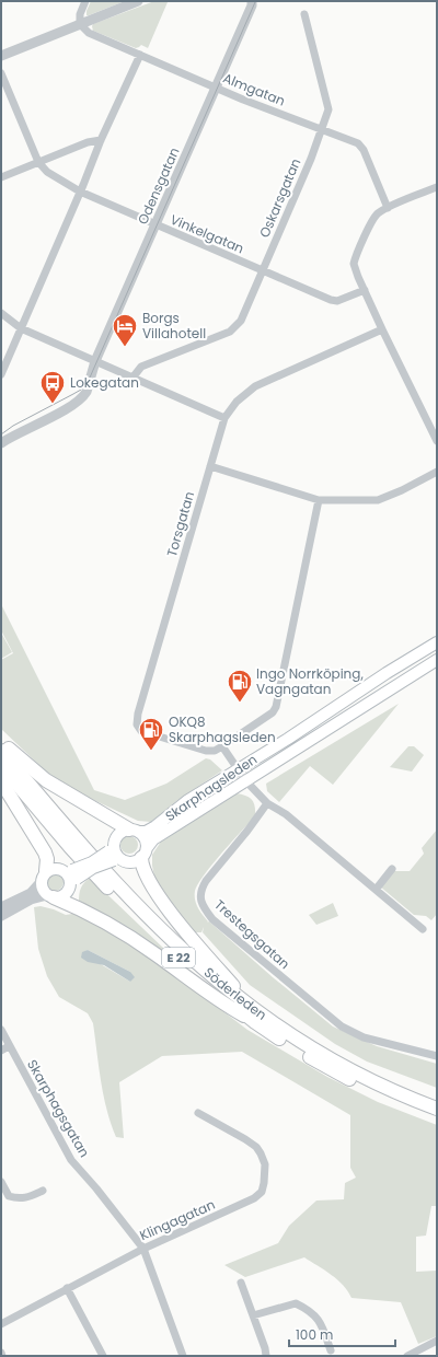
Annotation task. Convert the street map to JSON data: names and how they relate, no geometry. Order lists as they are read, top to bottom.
{
  "streets": {
    "highway": ["E 22", "Söderleden"],
    "main road": ["Skarphagsleden"],
    "street": [
      "Almgatan",
      "Odensgatan",
      "Oskarsgatan",
      "Vinkelgatan",
      "Torsgatan",
      "Trestegsgatan",
      "Skarphagsgatan",
      "Klingagatan"
    ]
  },
  "crossings": [
    ["Almgatan", "Odensgatan"],
    ["Almgatan", "Oskarsgatan"],
    ["Odensgatan", "Vinkelgatan"],
    ["Oskarsgatan", "Vinkelgatan"],
    ["Skarphagsgatan", "Klingagatan"]
  ],
  "places": {
    "hotel": ["Borgs Villahotell"],
    "bus stop": ["Lokegatan"],
    "fuel station": ["Ingo Norrköping, Vagngatan", "OKQ8 Skarphagsleden"]
  },
  "scale_bar": "100 m"
}
